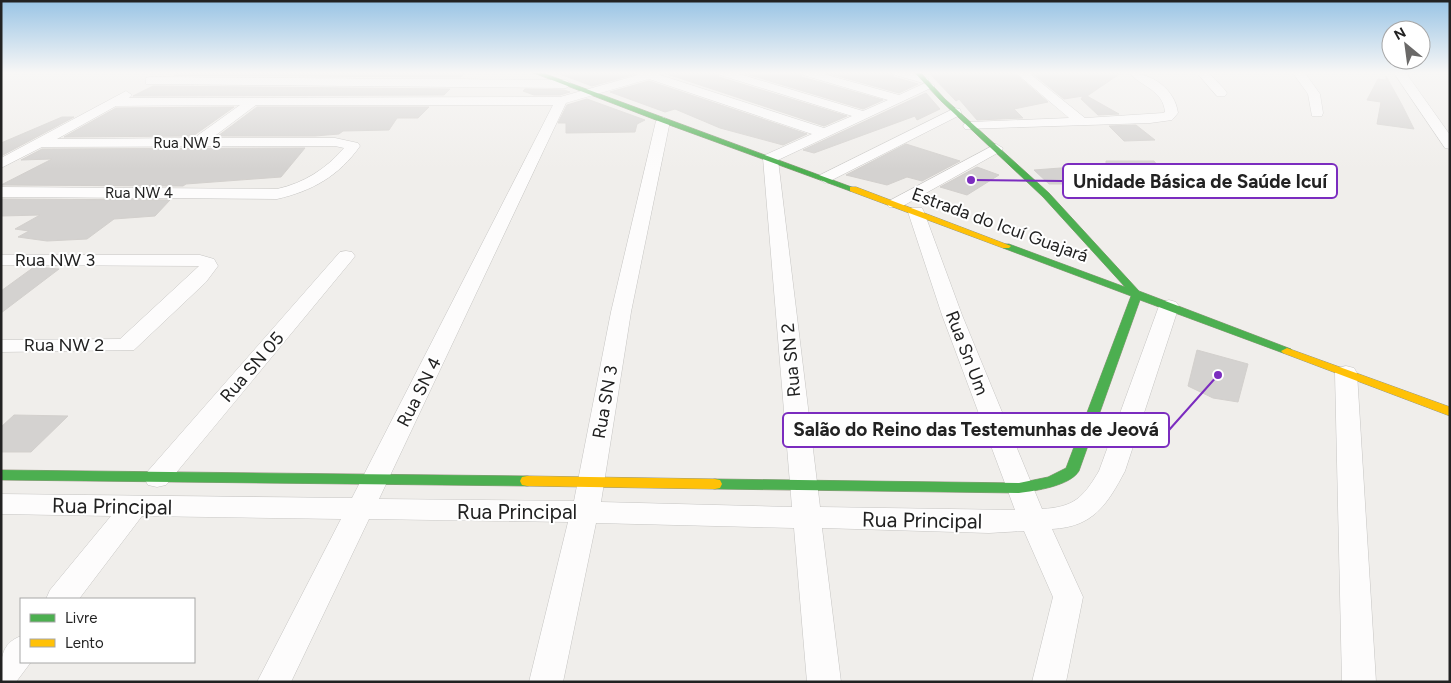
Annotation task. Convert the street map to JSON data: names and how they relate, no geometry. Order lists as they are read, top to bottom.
{
  "streets": {
    "street": [
      "Rua NW 5",
      "Rua NW 4",
      "Estrada do Icuí Guajará",
      "Rua NW 3",
      "Rua NW 2",
      "Rua Sn Um",
      "Rua SN 2",
      "Rua SN 05",
      "Rua SN 4",
      "Rua SN 3",
      "Rua Principal"
    ]
  },
  "crossings": [
    ["Rua NW 5", "Rua NW 4"],
    ["Estrada do Icuí Guajará", "Rua Sn Um"],
    ["Estrada do Icuí Guajará", "Rua SN 2"],
    ["Estrada do Icuí Guajará", "Rua SN 3"],
    ["Estrada do Icuí Guajará", "Rua Principal"],
    ["Rua NW 3", "Rua NW 2"],
    ["Rua Sn Um", "Rua Principal"],
    ["Rua SN 2", "Rua Principal"],
    ["Rua SN 05", "Rua Principal"],
    ["Rua SN 4", "Rua Principal"],
    ["Rua SN 3", "Rua Principal"]
  ],
  "places": ["Unidade Básica de Saúde Icuí", "Salão do Reino das Testemunhas de Jeová"],
  "legend": ["Livre", "Lento"],
  "north": "top left"
}
